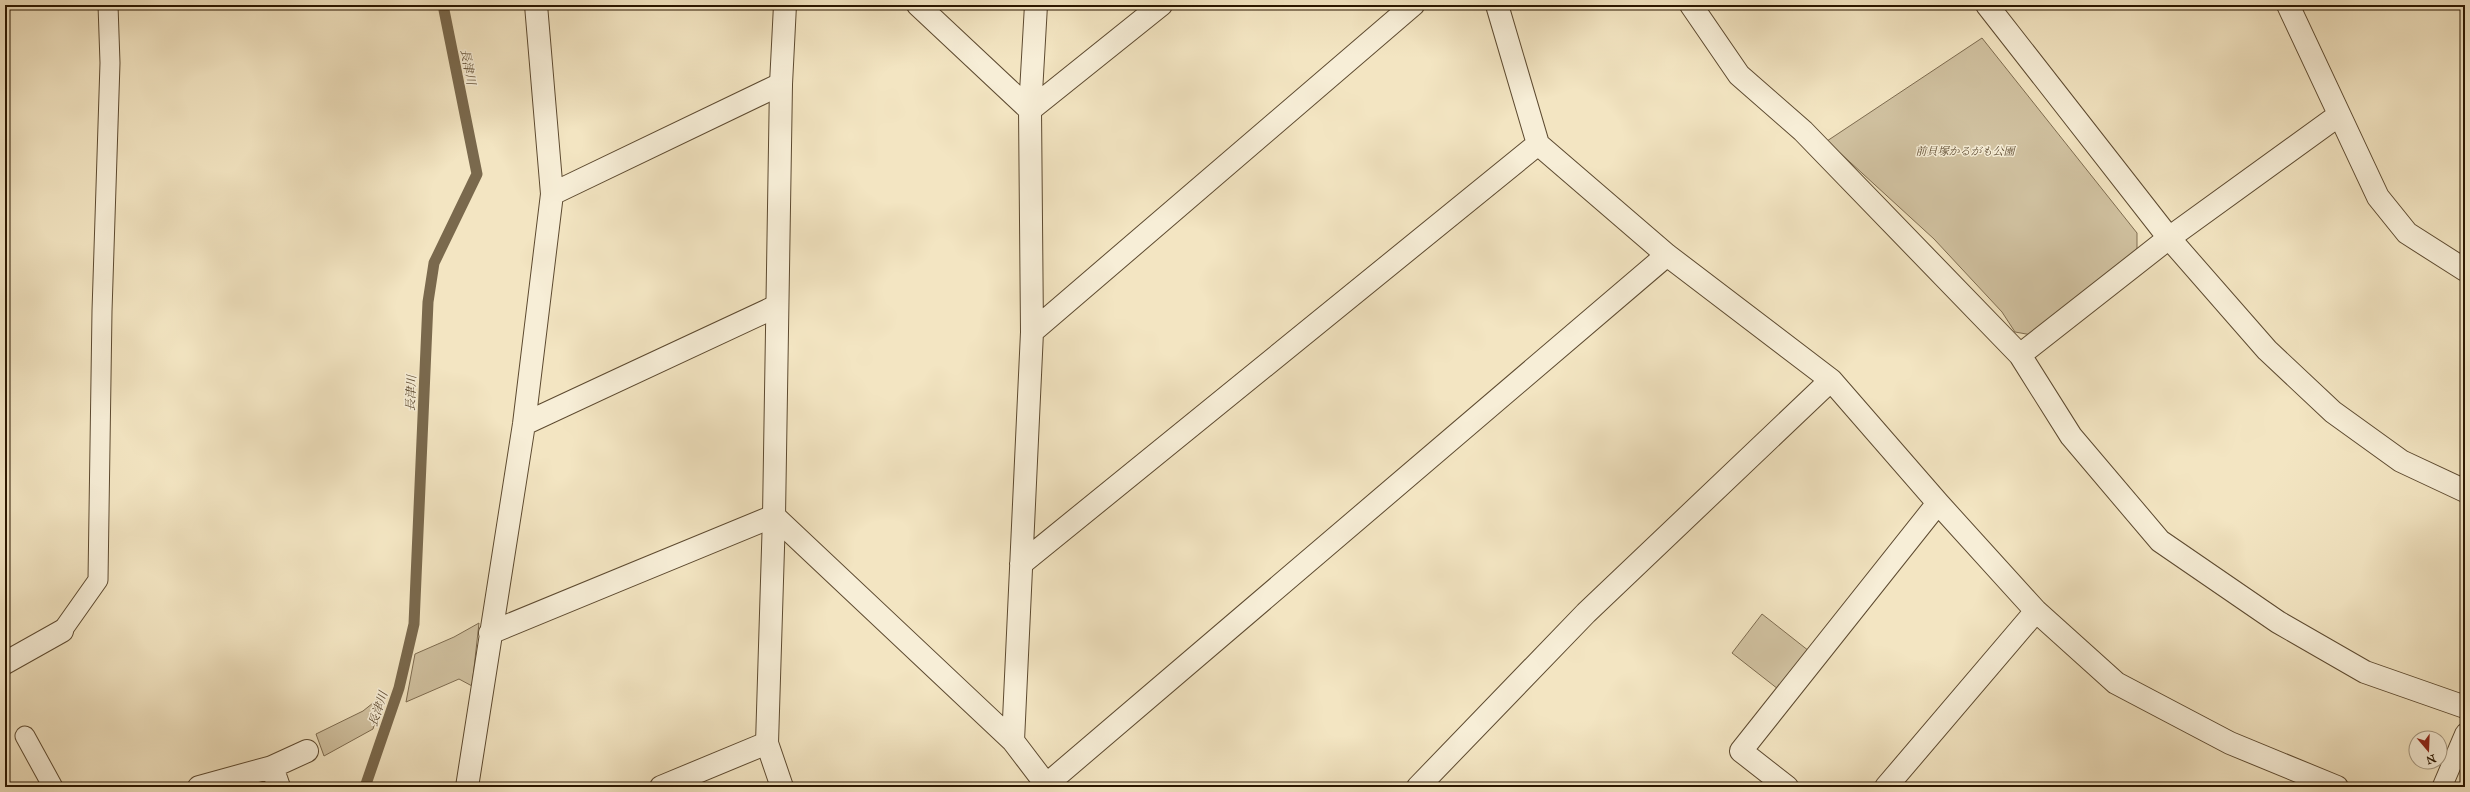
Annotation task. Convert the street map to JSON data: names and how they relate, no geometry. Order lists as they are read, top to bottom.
{
  "water": ["長津川"],
  "parks": ["前貝塚かるがも公園"],
  "north": "bottom"
}
